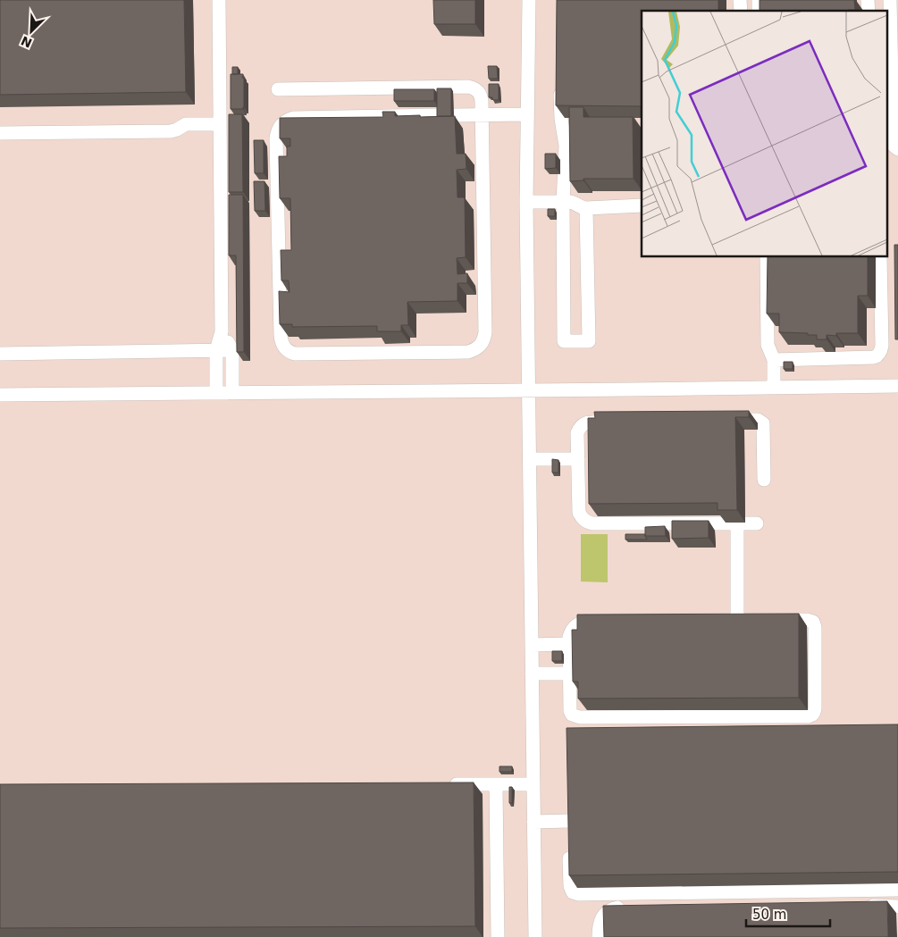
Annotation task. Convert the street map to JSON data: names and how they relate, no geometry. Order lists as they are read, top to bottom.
{
  "scale_bar": "50 m",
  "north": "bottom left"
}
